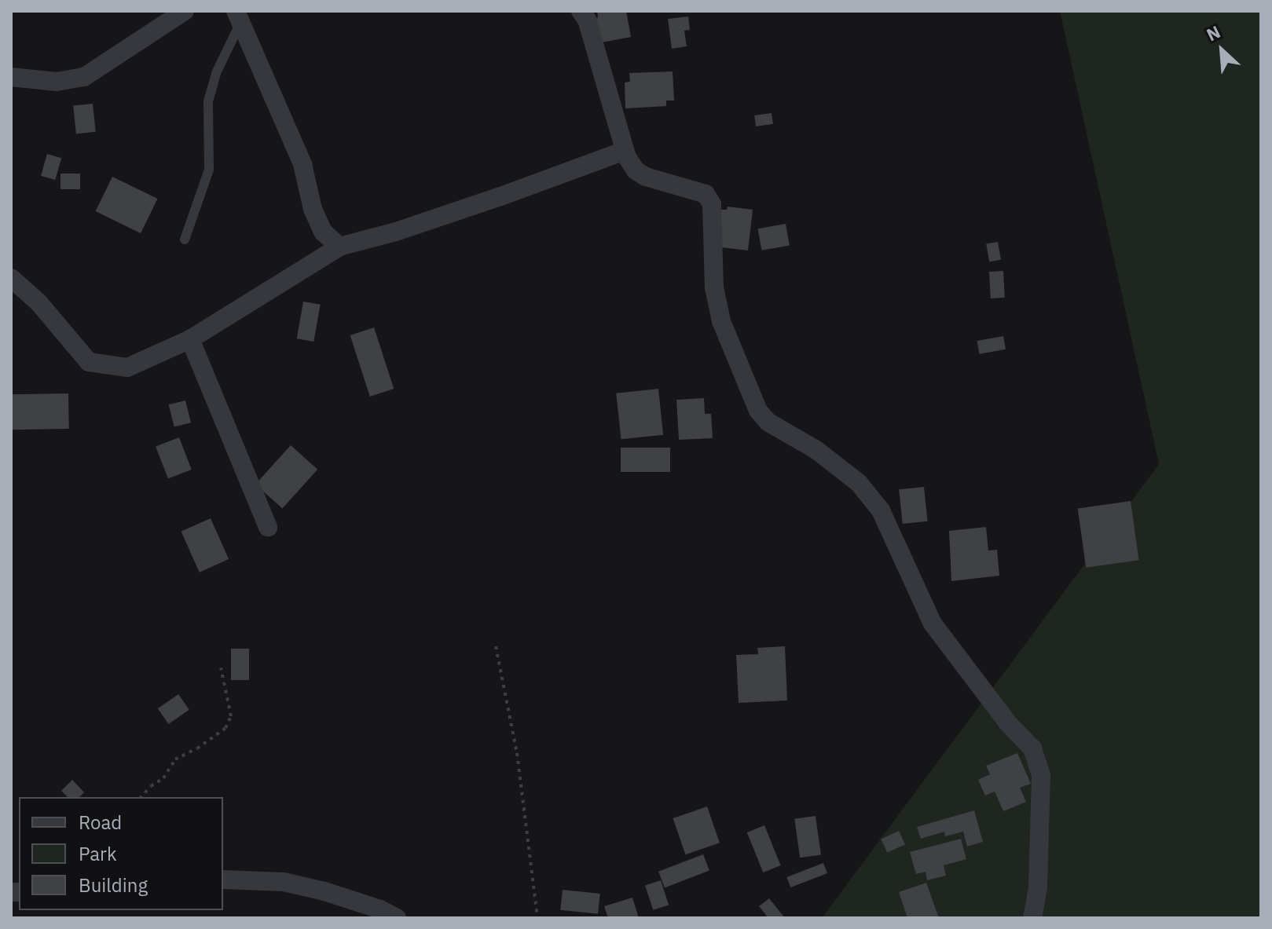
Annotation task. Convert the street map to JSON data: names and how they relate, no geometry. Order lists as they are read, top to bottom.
{
  "legend": ["Road", "Park", "Building"],
  "north": "top left"
}
